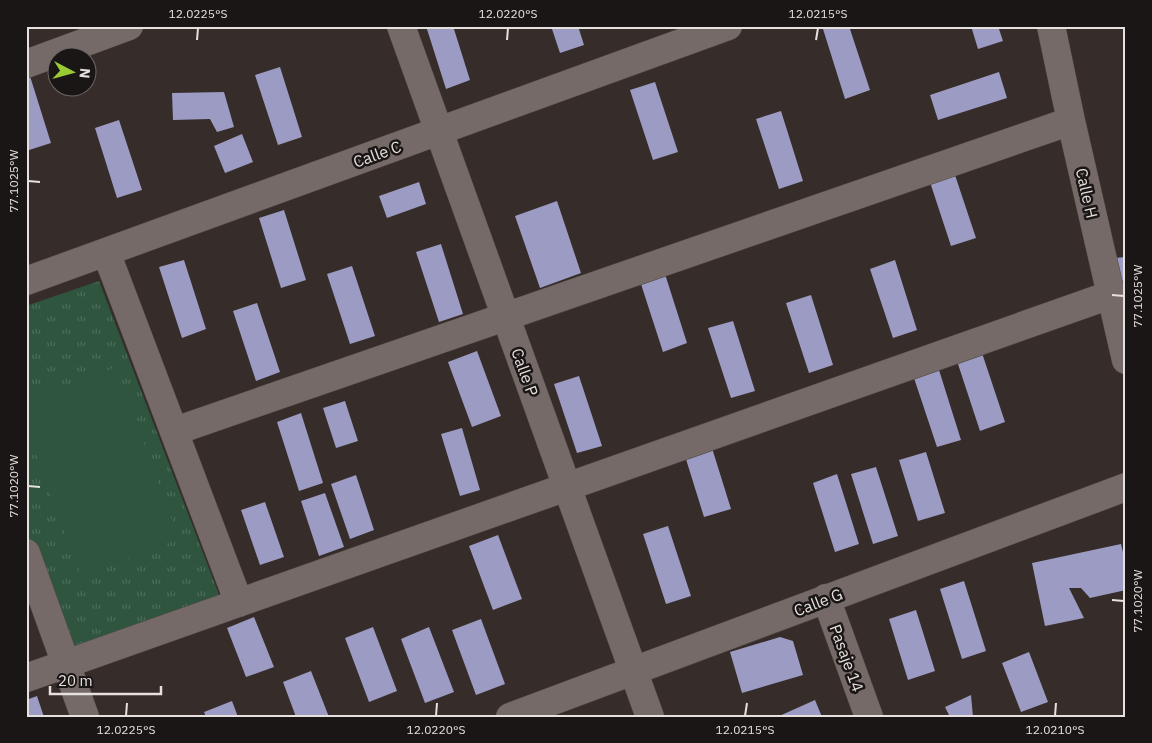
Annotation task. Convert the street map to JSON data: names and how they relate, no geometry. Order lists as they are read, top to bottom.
{
  "streets": {
    "street": [
      "Calle C",
      "Calle H",
      "Calle P",
      "Calle G",
      "Pasaje 14"
    ]
  },
  "crossings": [
    ["Calle C", "Calle P"],
    ["Calle P", "Calle G"],
    ["Calle G", "Pasaje 14"]
  ],
  "scale_bar": "20 m",
  "north": "right",
  "coordinates": [
    "12.0225°S",
    "12.0220°S",
    "12.0215°S",
    "77.1025°W",
    "77.1020°W",
    "12.0210°S"
  ]
}
